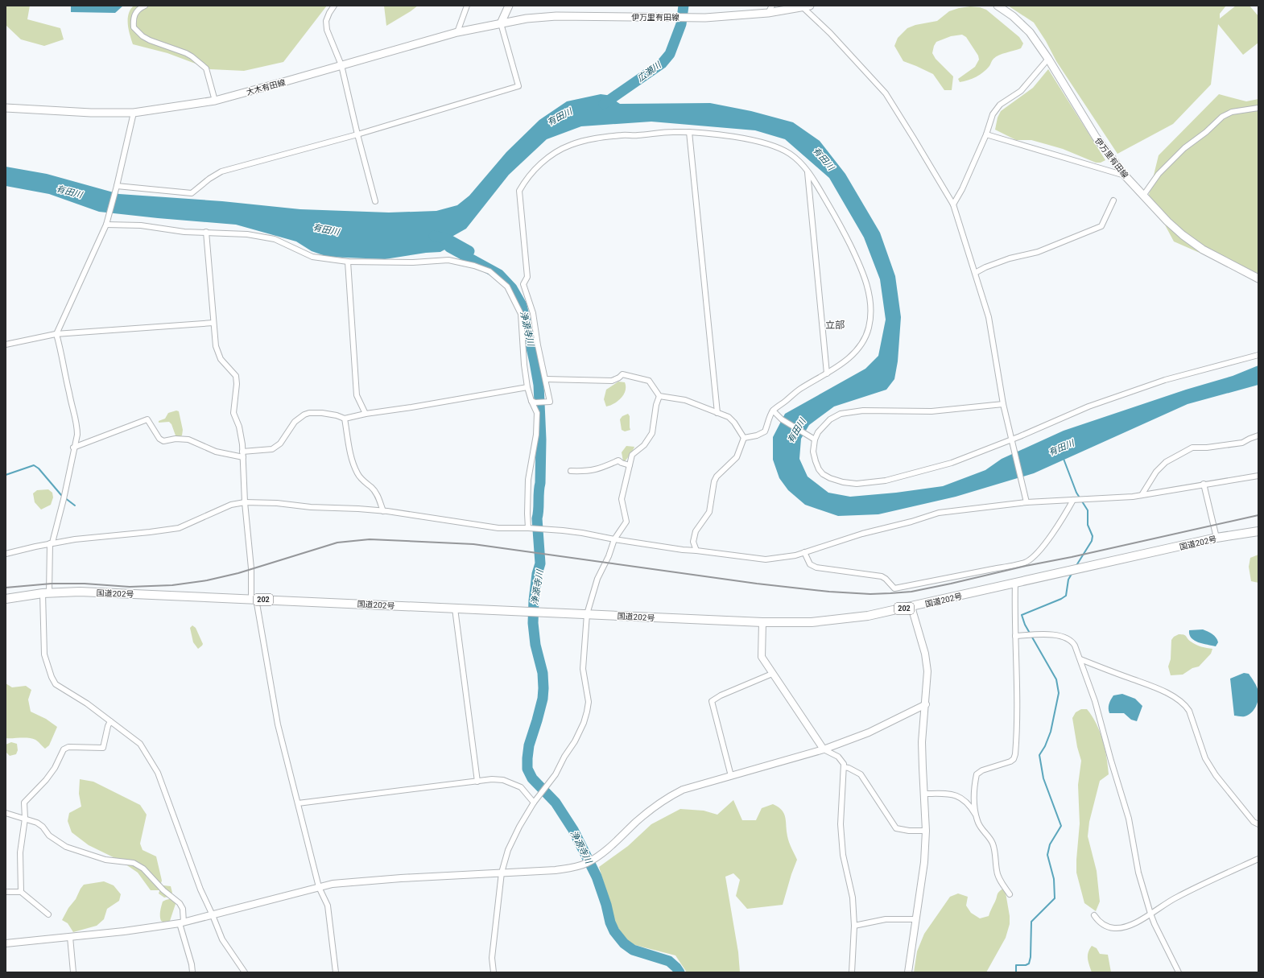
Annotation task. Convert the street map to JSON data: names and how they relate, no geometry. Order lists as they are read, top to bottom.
{
  "streets": {
    "highway": ["国道202号", "202"],
    "main road": ["伊万里有田線", "大木有田線"]
  },
  "crossings": [
    ["伊万里有田線", "大木有田線"]
  ],
  "districts": ["立部"],
  "water": ["広瀬川", "有田川", "浄源寺川"]
}
